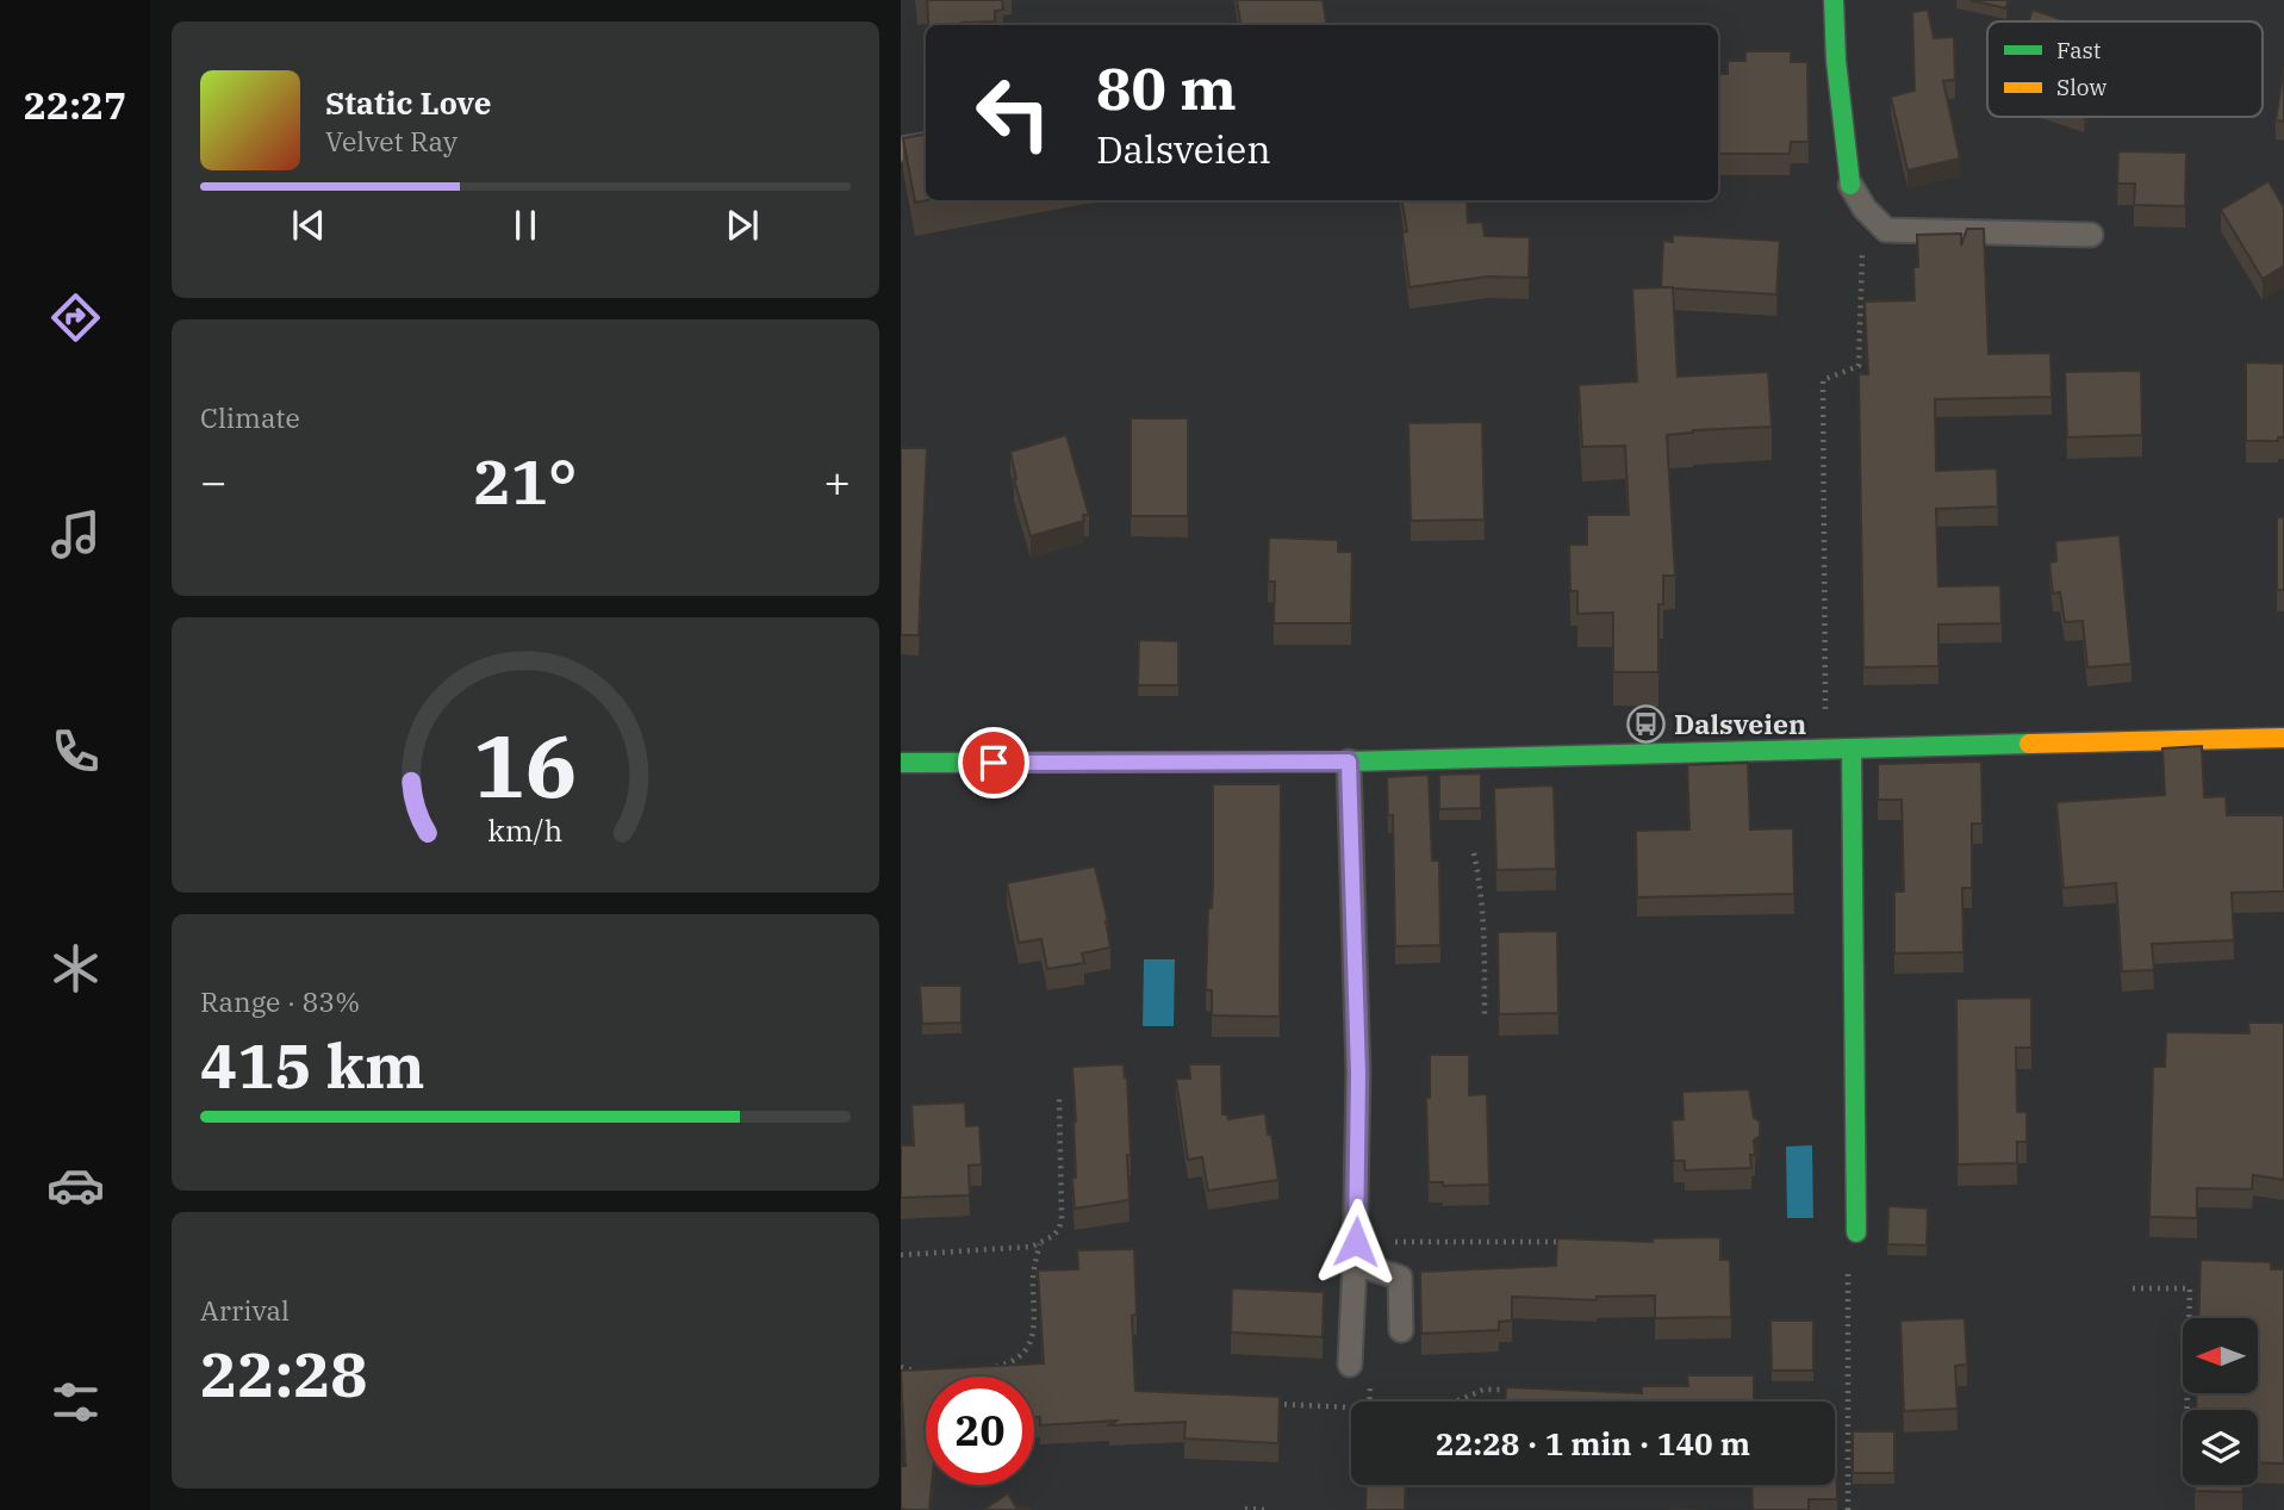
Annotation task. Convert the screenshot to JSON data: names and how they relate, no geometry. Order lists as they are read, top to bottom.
{
  "places": {
    "bus stop": ["Dalsveien"]
  },
  "legend": ["Fast", "Slow"],
  "north": "left",
  "page": {
    "tabs": "22:27",
    "turn": ["80 m", "Dalsveien"],
    "song": ["Static Love", "Velvet Ray"],
    "tile": [
      "Climate",
      ["Range · 83%", "415 km"],
      ["Arrival", "22:28"]
    ],
    "heat": ["−", "21°", "+"],
    "limit": "20",
    "trip": "22:28 · 1 min · 140 m",
    "gauge": ["16", "km/h"]
  }
}
